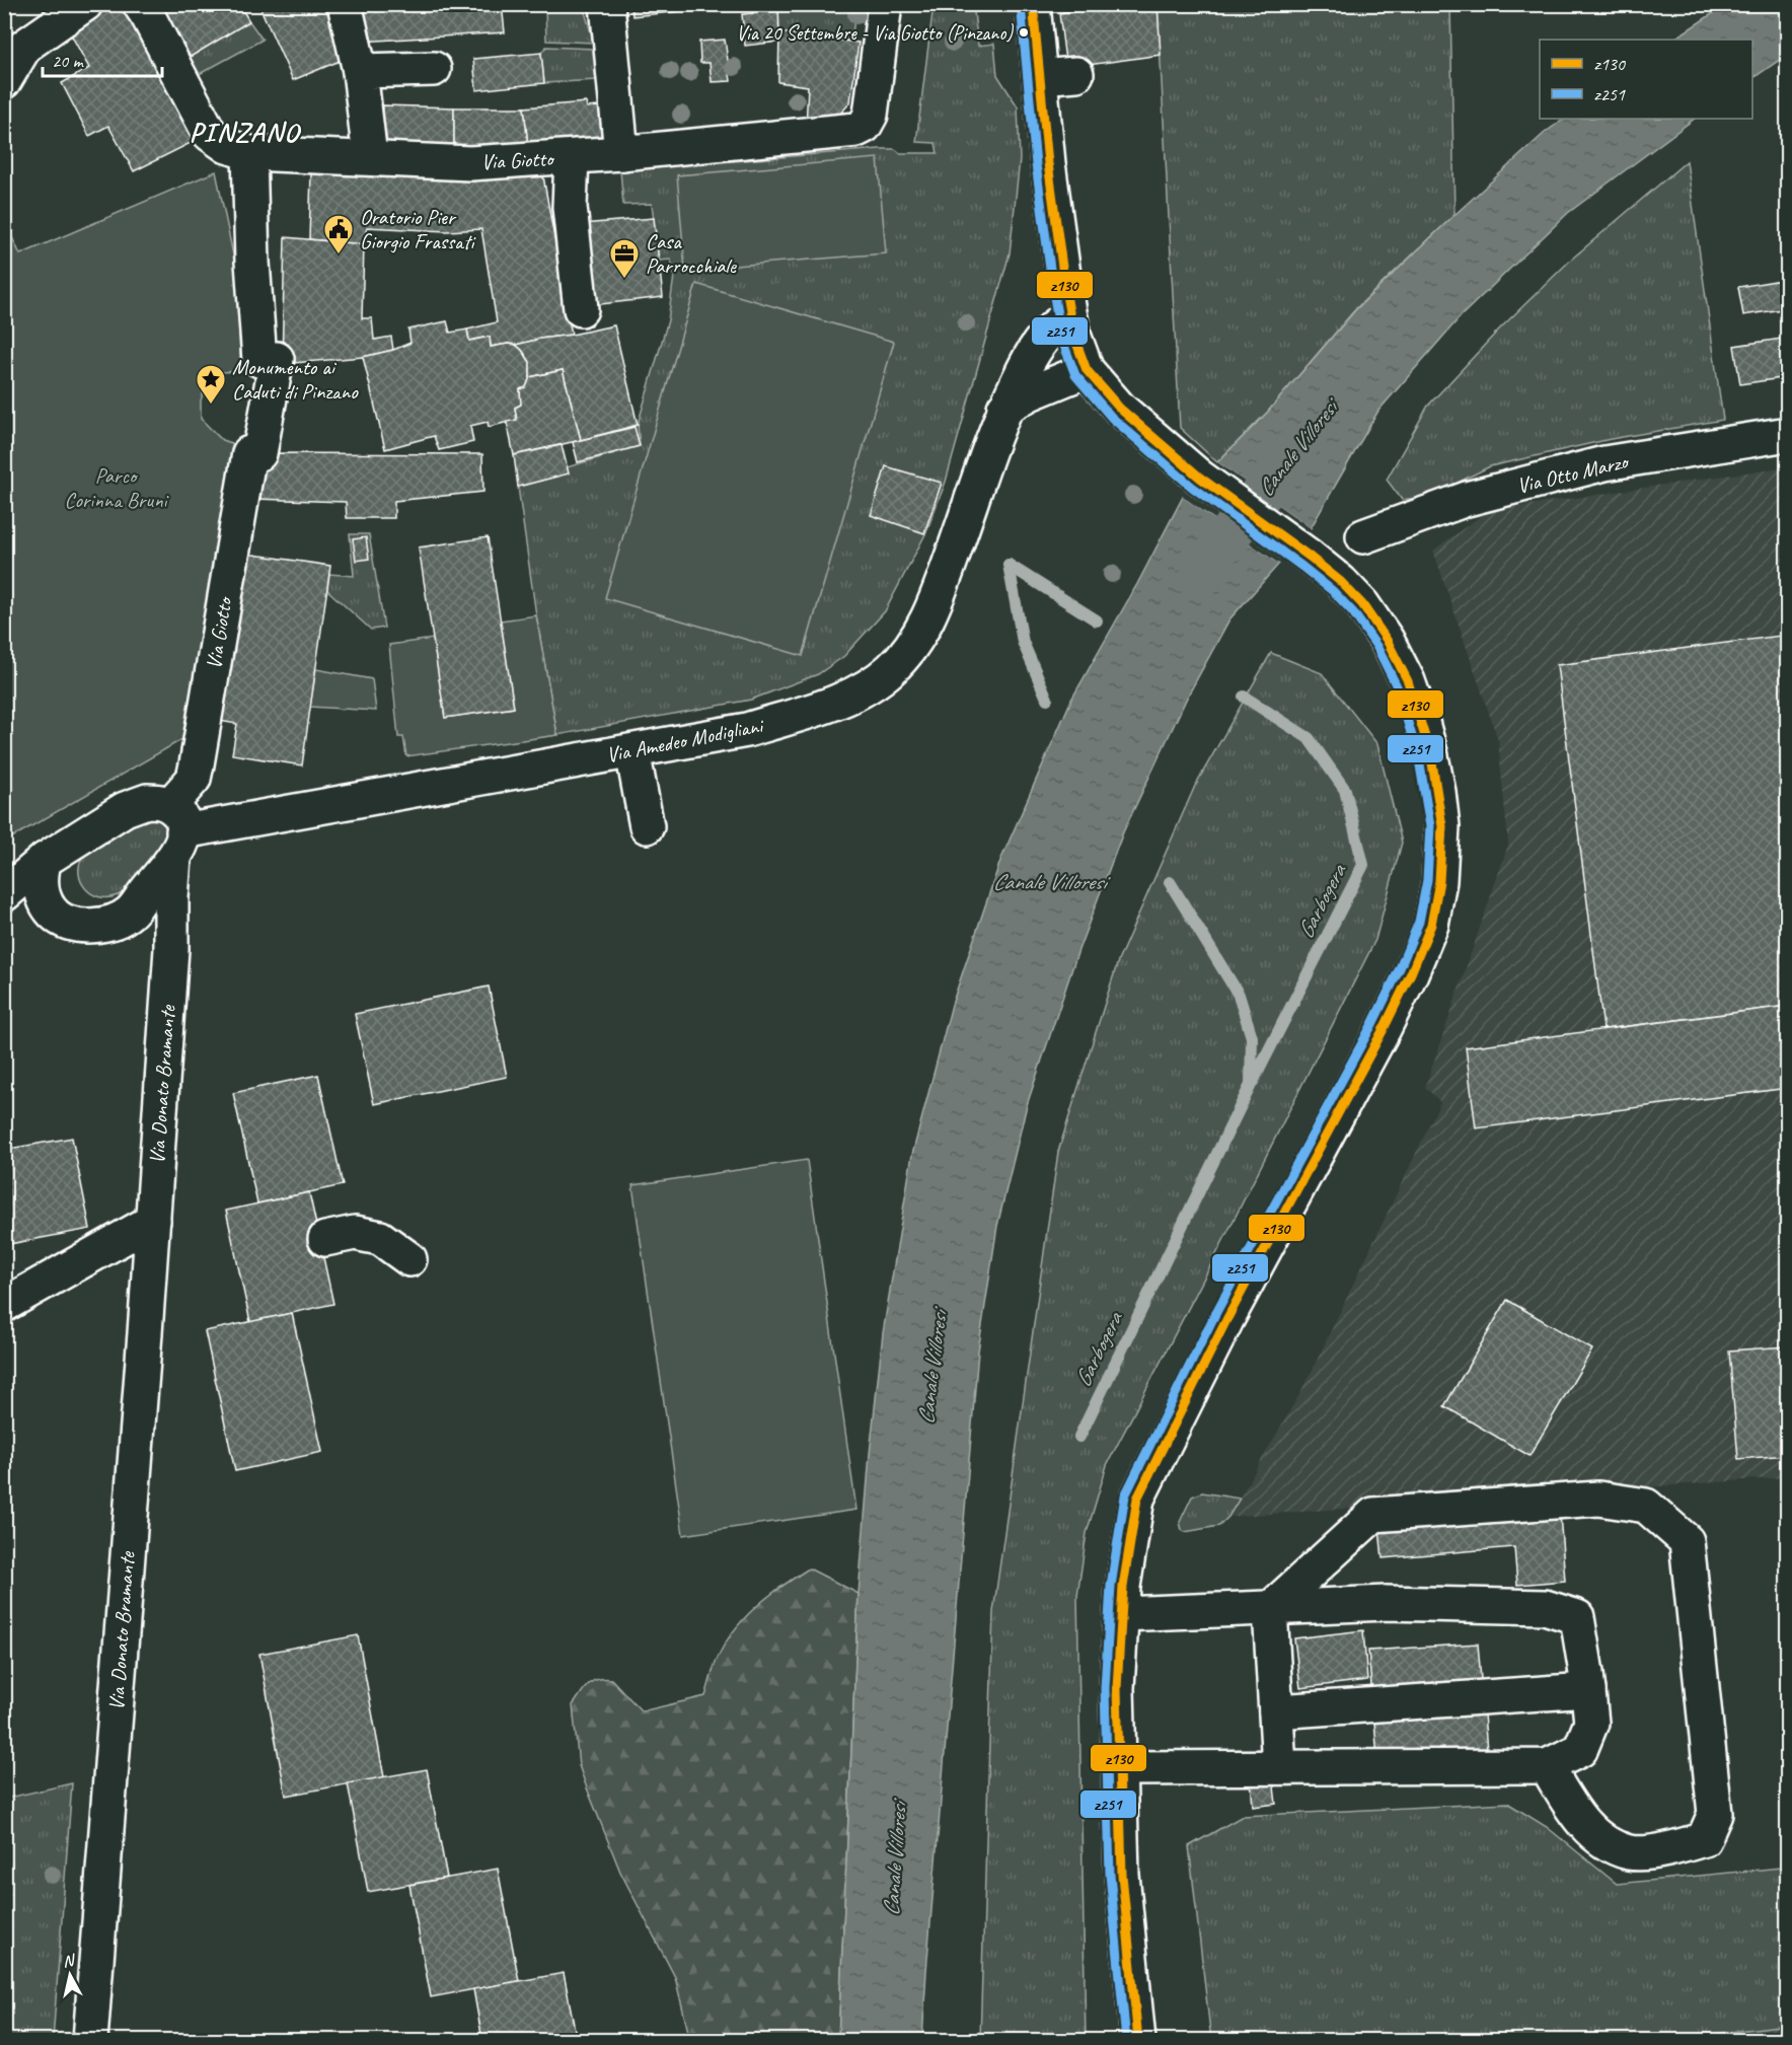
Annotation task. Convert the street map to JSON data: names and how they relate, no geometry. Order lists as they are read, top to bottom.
{
  "streets": {
    "street": [
      "Via Giotto",
      "Via Otto Marzo",
      "Via Amedeo Modigliani",
      "Via Donato Bramante"
    ]
  },
  "crossings": [
    ["Via Giotto", "Via Amedeo Modigliani"],
    ["Via Giotto", "Via Donato Bramante"],
    ["Via Amedeo Modigliani", "Via Donato Bramante"]
  ],
  "districts": ["PINZANO"],
  "water": ["Canale Villoresi", "Garbogera"],
  "parks": ["Parco Corinna Bruni"],
  "places": {
    "other": ["Via 20 Settembre - Via Giotto (Pinzano)"],
    "public building": ["Oratorio Pier Giorgio Frassati"],
    "office": ["Casa Parrocchiale"],
    "place": ["Monumento ai Caduti di Pinzano"]
  },
  "lines": ["transit line z130", "transit line z251"],
  "legend": ["z130", "z251"],
  "scale_bar": "20 m",
  "north": "top"
}
